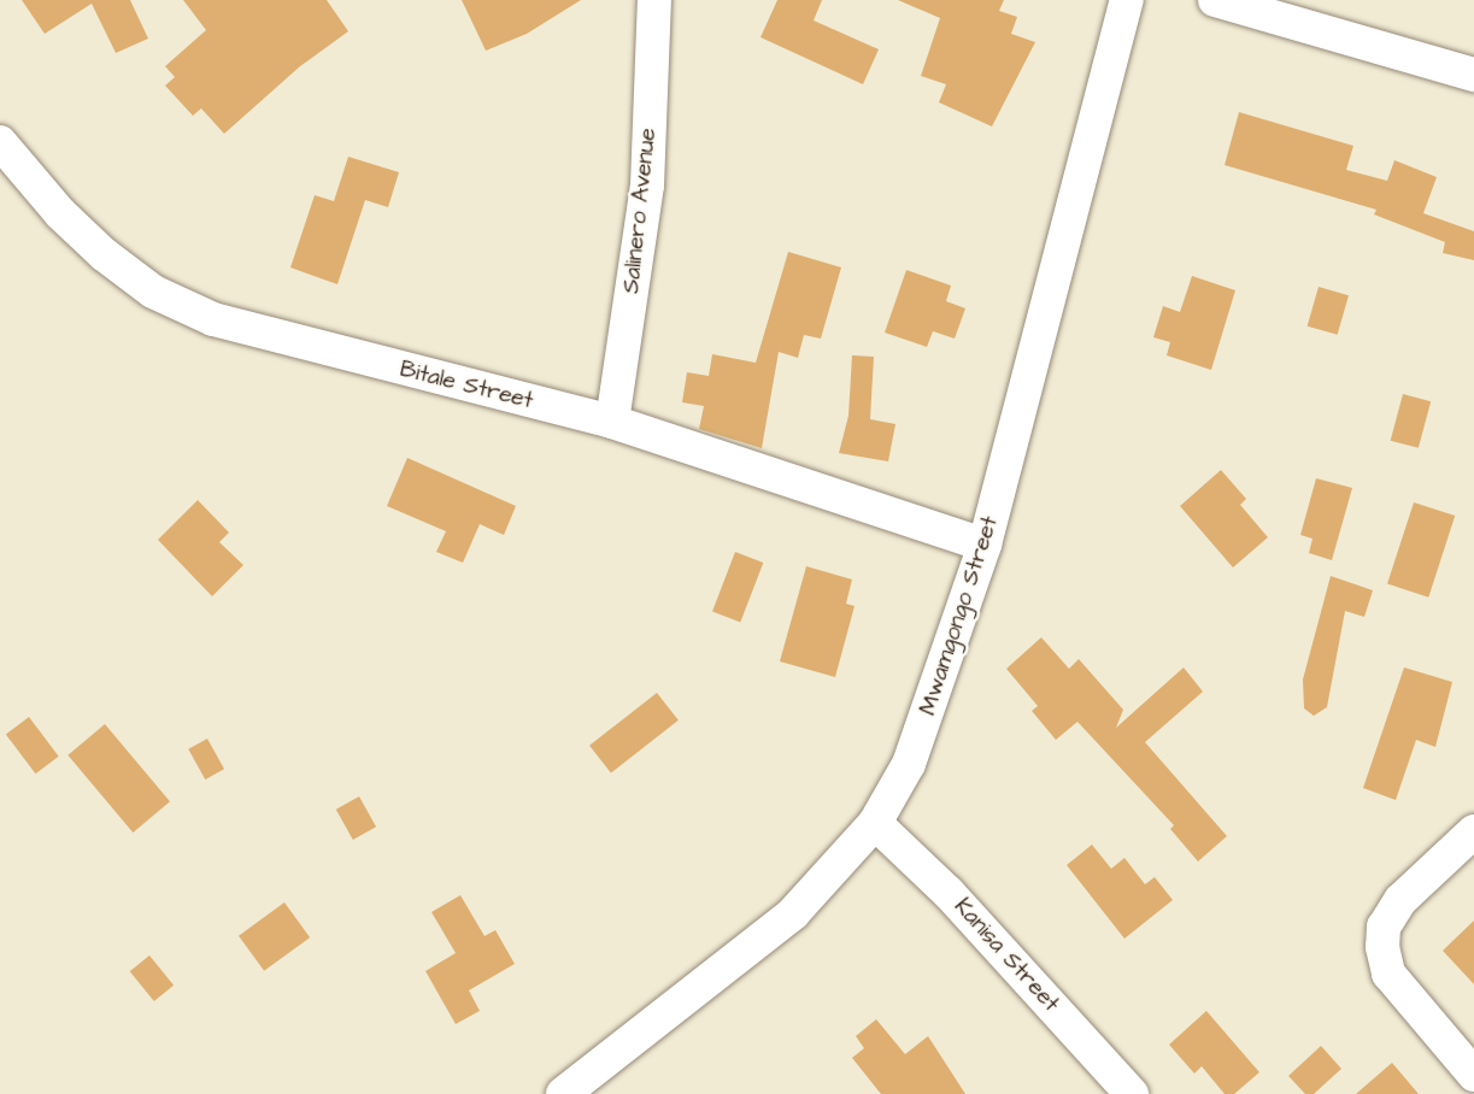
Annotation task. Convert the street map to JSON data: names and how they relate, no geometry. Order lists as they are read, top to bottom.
{
  "streets": {
    "street": [
      "Salinero Avenue",
      "Bitale Street",
      "Mwamgongo Street",
      "Kanisa Street"
    ]
  },
  "crossings": [
    ["Salinero Avenue", "Bitale Street"],
    ["Bitale Street", "Mwamgongo Street"],
    ["Mwamgongo Street", "Kanisa Street"]
  ]
}
